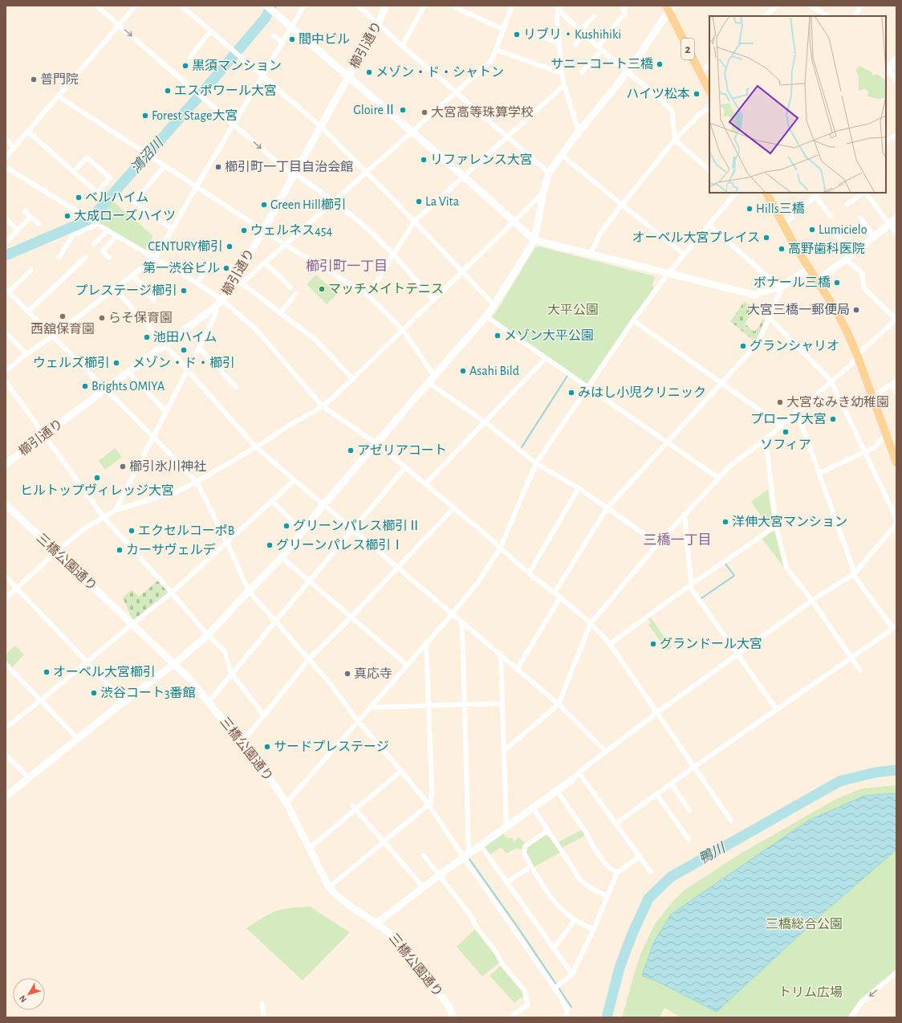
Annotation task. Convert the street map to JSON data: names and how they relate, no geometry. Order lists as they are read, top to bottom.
{
  "streets": {
    "main road": ["2"],
    "street": ["櫛引通り", "三橋公園通り"]
  },
  "districts": ["櫛引町一丁目", "三橋一丁目"],
  "water": ["鴻沼川", "鴨川"],
  "parks": ["大平公園", "三橋総合公園", "トリム広場"],
  "places": [
    "リブリ・Kushihiki",
    "間中ビル",
    "サニーコート三橋",
    "黒須マンション",
    "メゾン・ド・シャトン",
    "普門院",
    "エスポワール大宮",
    "ハイツ松本",
    "GloireⅡ",
    "大宮高等珠算学校",
    "Forest Stage大宮",
    "リファレンス大宮",
    "櫛引町一丁目自治会館",
    "ベルハイム",
    "La Vita",
    "Green Hill櫛引",
    "Hills三橋",
    "大成ローズハイツ",
    "Lumicielo",
    "ウェルネス454",
    "オーベル大宮プレイス",
    "CENTURY櫛引",
    "高野歯科医院",
    "第一渋谷ビル",
    "ボナール三橋",
    "マッチメイトテニス",
    "プレステージ櫛引",
    "大宮三橋一郵便局",
    "西舘保育園",
    "らそ保育園",
    "メゾン大平公園",
    "池田ハイム",
    "グランシャリオ",
    "メゾン・ド・櫛引",
    "ウェルズ櫛引",
    "Asahi Bild",
    "Brights OMIYA",
    "みはし小児クリニック",
    "大宮なみき幼稚園",
    "プローブ大宮",
    "ソフィア",
    "アゼリアコート",
    "櫛引氷川神社",
    "ヒルトップヴィレッジ大宮",
    "洋伸大宮マンション",
    "グリーンパレス櫛引Ⅱ",
    "エクセルコーポB",
    "グリーンパレス櫛引Ⅰ",
    "カーサヴェルデ",
    "グランドール大宮",
    "オーベル大宮櫛引",
    "真応寺",
    "渋谷コート3番館",
    "サードプレステージ"
  ],
  "north": "bottom left"
}
